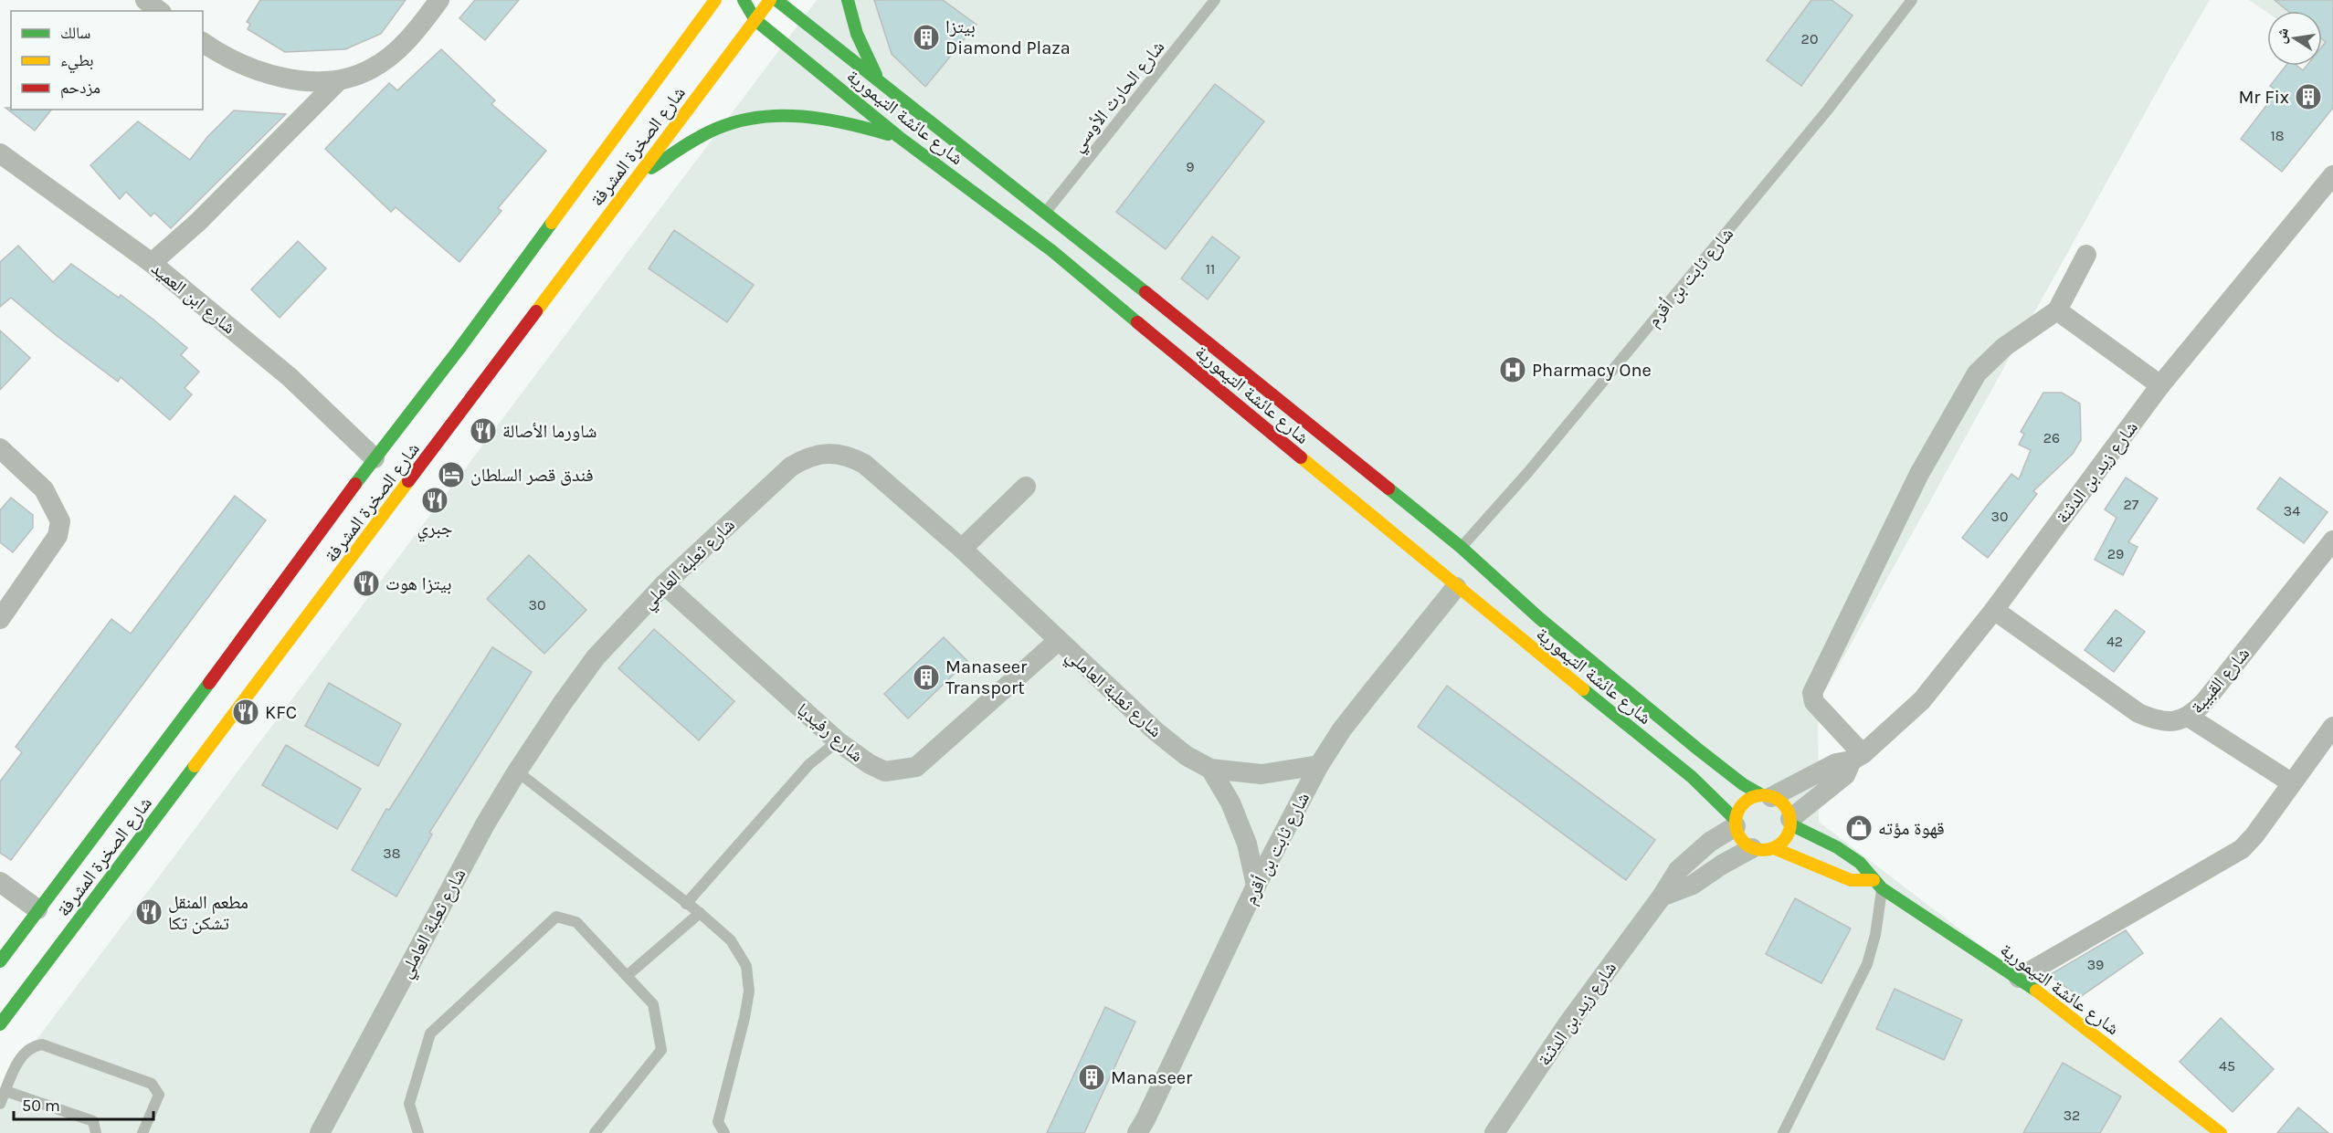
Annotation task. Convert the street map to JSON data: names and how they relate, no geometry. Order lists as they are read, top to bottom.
{
  "streets": {
    "street": [
      "شارع عائشة التيمورية",
      "شارع الصخرة المشرفة",
      "شارع ثابت بن أقرم",
      "شارع ابن العميد",
      "شارع زيد بن الدثنة",
      "شارع ثعلبة العاملي",
      "شارع القبيبة",
      "شارع رفيديا"
    ],
    "lane": ["شارع الحارث الأوسي"]
  },
  "crossings": [
    ["شارع الحارث الأوسي", "شارع عائشة التيمورية"],
    ["شارع عائشة التيمورية", "شارع الصخرة المشرفة"],
    ["شارع عائشة التيمورية", "شارع ثابت بن أقرم"],
    ["شارع عائشة التيمورية", "شارع زيد بن الدثنة"],
    ["شارع الصخرة المشرفة", "شارع ابن العميد"],
    ["شارع ثابت بن أقرم", "شارع ثعلبة العاملي"],
    ["شارع زيد بن الدثنة", "شارع القبيبة"],
    ["شارع ثعلبة العاملي", "شارع رفيديا"]
  ],
  "places": {
    "building": [
      "بيتزا Diamond Plaza",
      "Mr Fix",
      "Manaseer Transport",
      "Manaseer"
    ],
    "hospital": ["Pharmacy One"],
    "restaurant": [
      "شاورما الأصالة",
      "جبري",
      "بيتزا هوت",
      "KFC",
      "مطعم المنقل تشكن تكا"
    ],
    "hotel": ["فندق قصر السلطان"],
    "shop": ["قهوة مؤته"]
  },
  "house_numbers": [
    "20",
    "18",
    "9",
    "11",
    "26",
    "27",
    "34",
    "30",
    "29",
    "30",
    "42",
    "38",
    "39",
    "45",
    "32"
  ],
  "legend": ["سالك", "بطيء", "مزدحم"],
  "scale_bar": "50 m",
  "north": "left"
}
